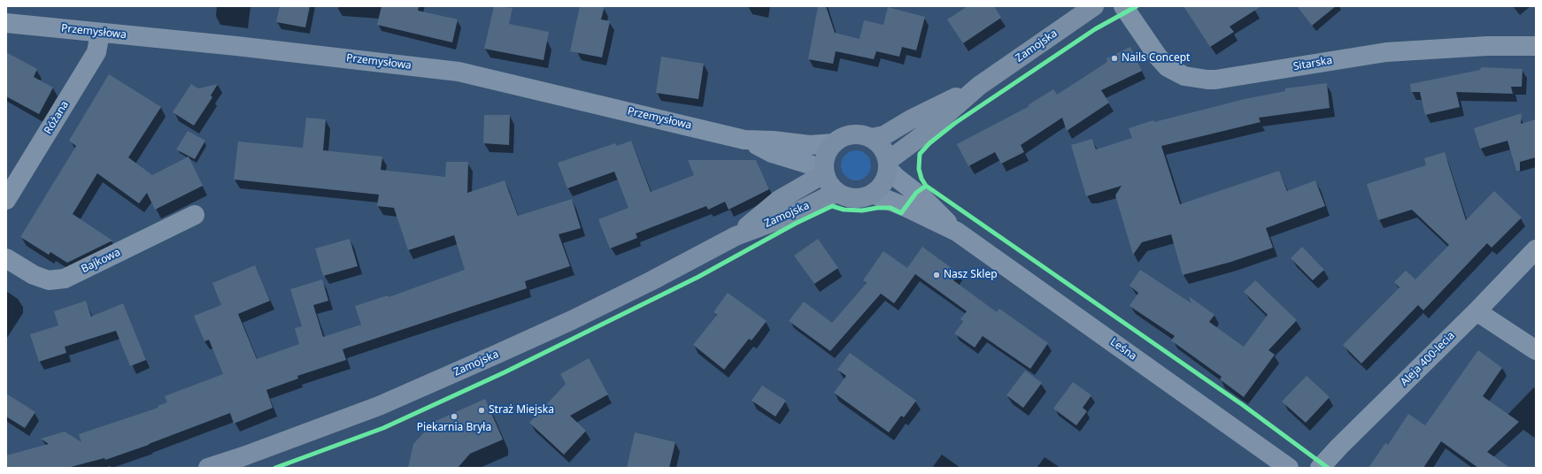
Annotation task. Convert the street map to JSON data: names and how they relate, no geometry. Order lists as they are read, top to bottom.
{
  "streets": {
    "street": [
      "Przemysłowa",
      "Zamojska",
      "Sitarska",
      "Różana",
      "Bajkowa",
      "Leśna",
      "Aleja 400-lecia"
    ]
  },
  "crossings": [
    ["Przemysłowa", "Zamojska"],
    ["Przemysłowa", "Różana"],
    ["Przemysłowa", "Leśna"],
    ["Zamojska", "Leśna"]
  ],
  "places": [
    "Nails Concept",
    "Nasz Sklep",
    "Straż Miejska",
    "Piekarnia Bryła"
  ]
}
